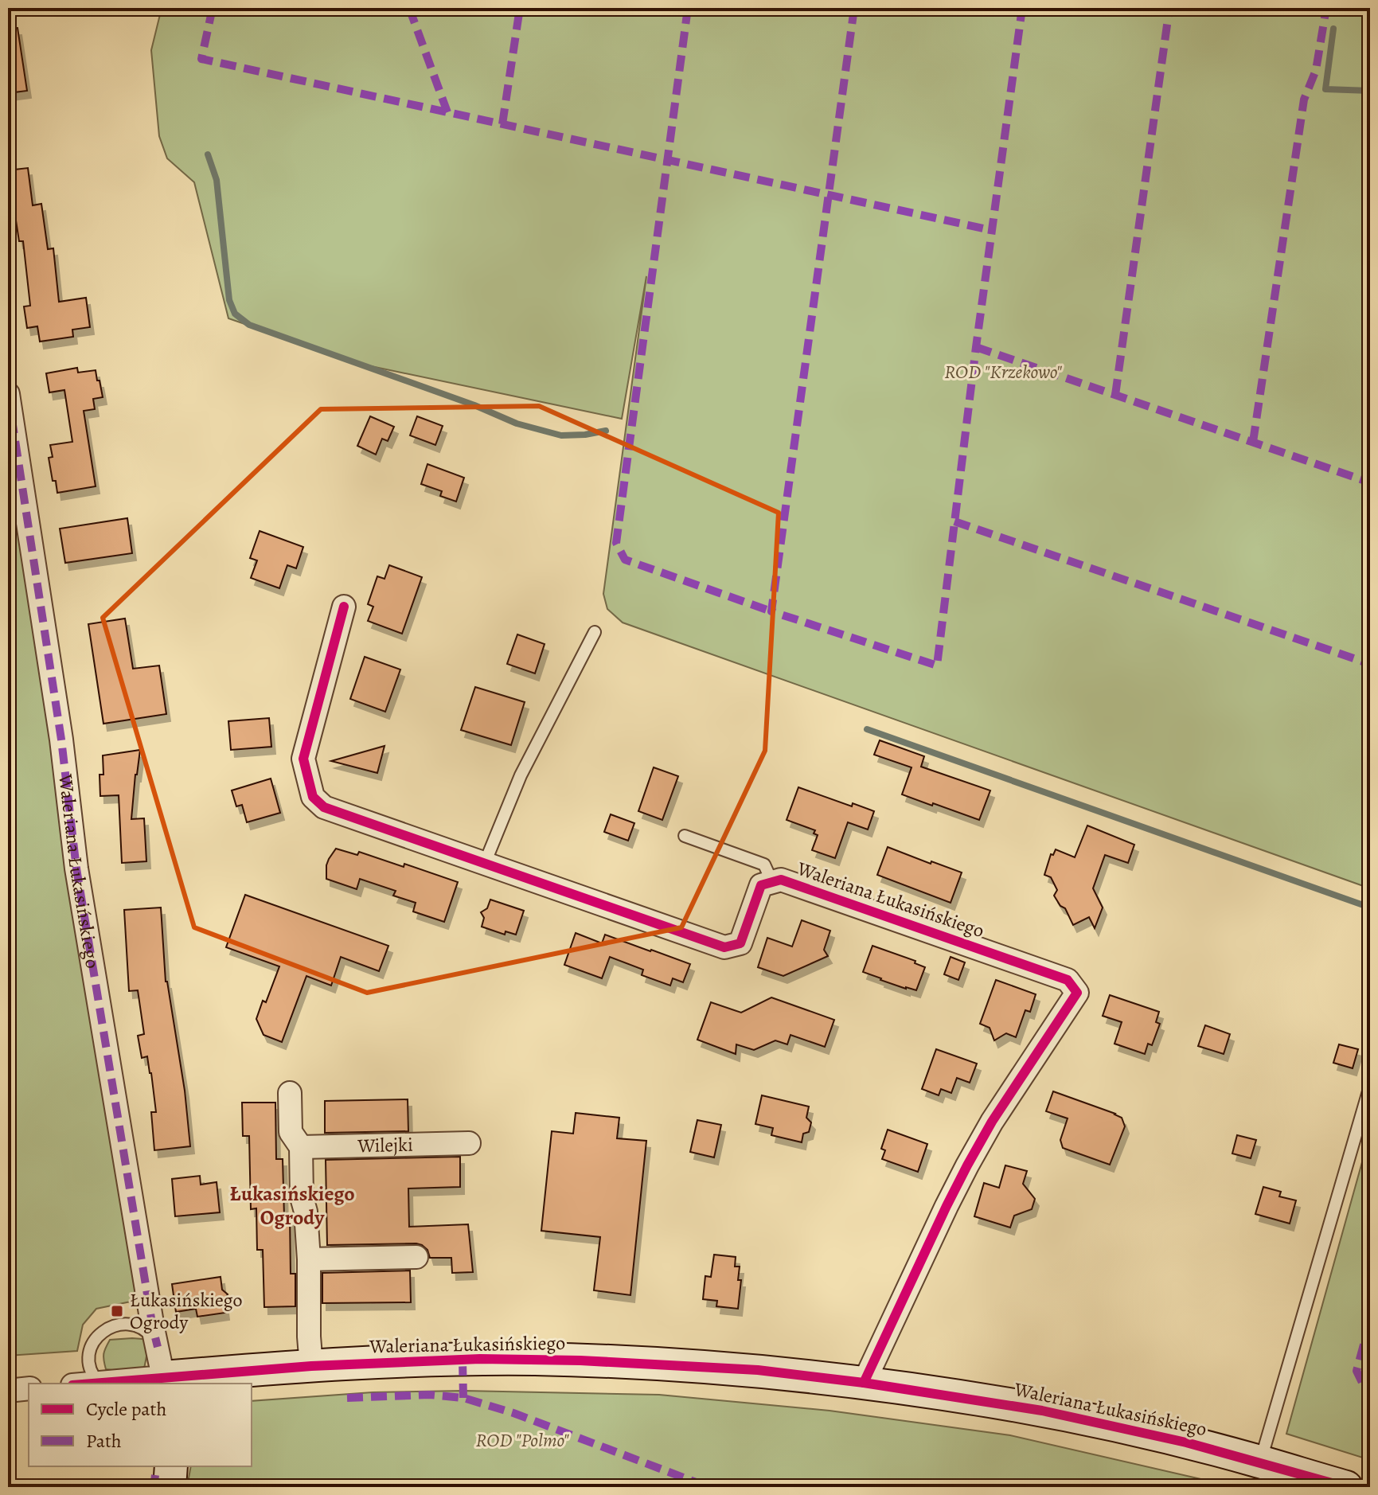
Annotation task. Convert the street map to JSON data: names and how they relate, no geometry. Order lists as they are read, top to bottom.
{
  "streets": {
    "street": ["Waleriana Łukasińskiego", "Wilejki"]
  },
  "districts": ["Łukasińskiego Ogrody"],
  "parks": ["ROD \"Krzekowo\"", "ROD \"Polmo\""],
  "places": {
    "transit": ["Łukasińskiego Ogrody"]
  },
  "legend": ["Cycle path", "Path"]
}
